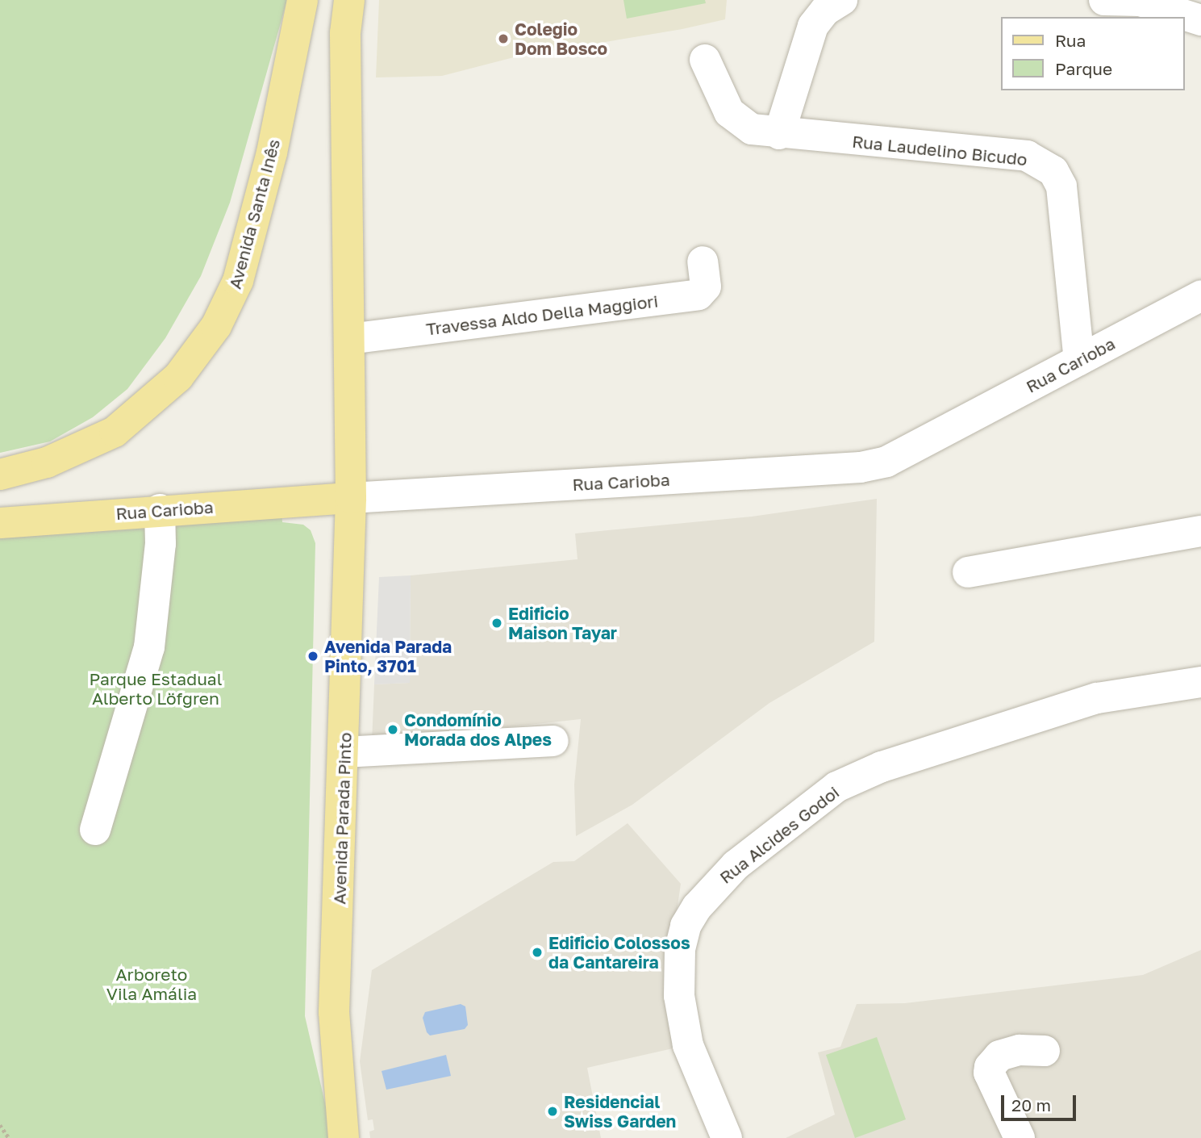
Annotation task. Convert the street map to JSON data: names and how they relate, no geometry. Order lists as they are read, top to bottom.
{
  "streets": {
    "main road": ["Avenida Santa Inês", "Rua Carioba", "Avenida Parada Pinto"],
    "street": ["Rua Laudelino Bicudo", "Travessa Aldo Della Maggiori", "Rua Alcides Godoi"]
  },
  "crossings": [
    ["Rua Laudelino Bicudo", "Rua Carioba"],
    ["Rua Carioba", "Avenida Parada Pinto"]
  ],
  "parks": ["Parque Estadual Alberto Löfgren", "Arboreto Vila Amália"],
  "places": [
    "Colegio Dom Bosco",
    "Edificio Maison Tayar",
    "Avenida Parada Pinto, 3701",
    "Condomínio Morada dos Alpes",
    "Edificio Colossos da Cantareira",
    "Residencial Swiss Garden"
  ],
  "legend": ["Rua", "Parque"],
  "scale_bar": "20 m"
}
